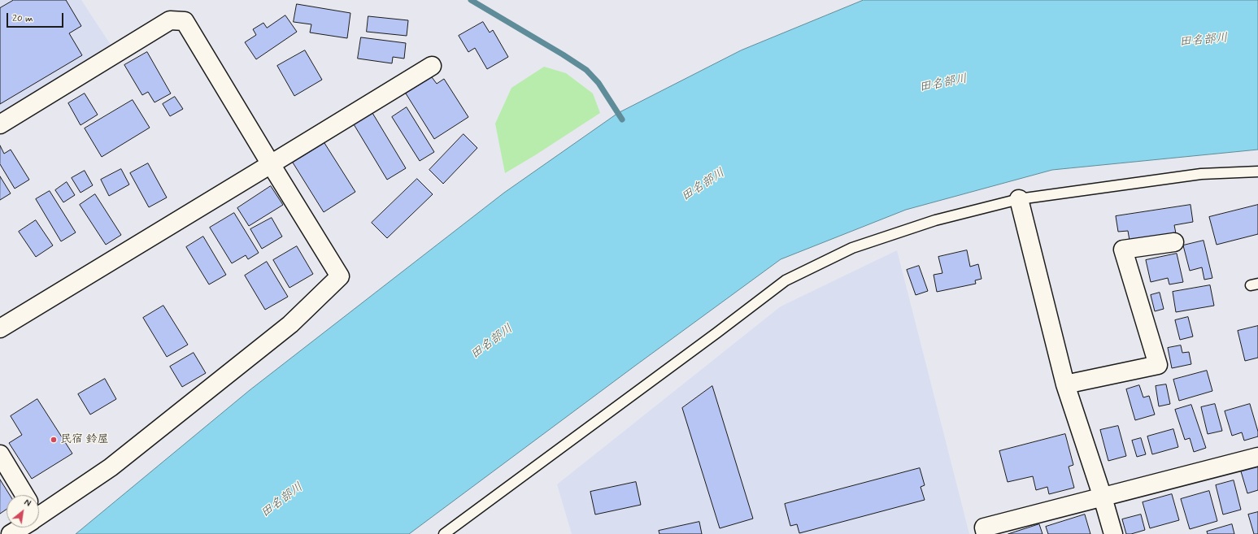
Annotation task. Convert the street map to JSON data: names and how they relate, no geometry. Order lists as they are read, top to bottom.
{
  "water": ["田名部川"],
  "places": ["民宿 鈴屋"],
  "scale_bar": "20 m",
  "north": "top right"
}
